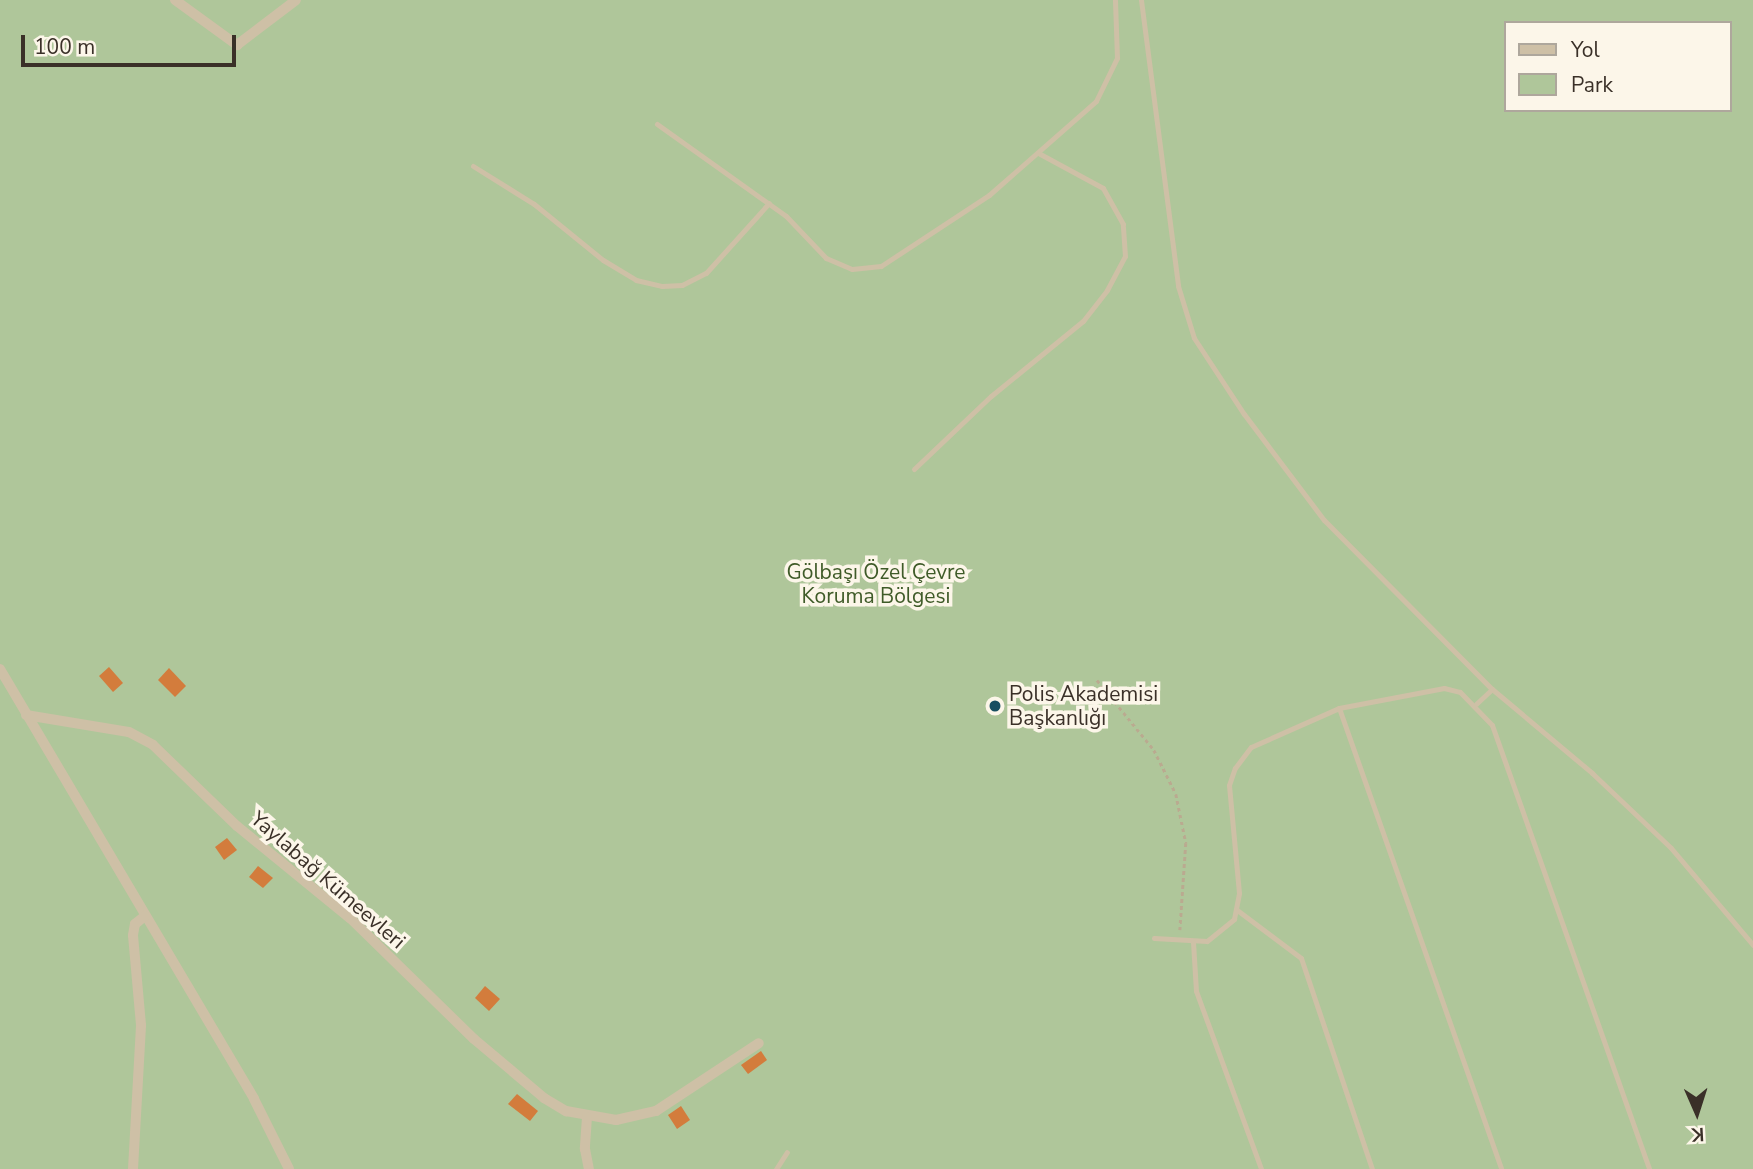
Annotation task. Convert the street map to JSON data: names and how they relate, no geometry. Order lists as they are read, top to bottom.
{
  "streets": {
    "street": ["Yaylabağ Kümeevleri"]
  },
  "parks": ["Gölbaşı Özel Çevre Koruma Bölgesi"],
  "places": ["Polis Akademisi Başkanlığı"],
  "legend": ["Yol", "Park"],
  "scale_bar": "100 m",
  "north": "bottom"
}
